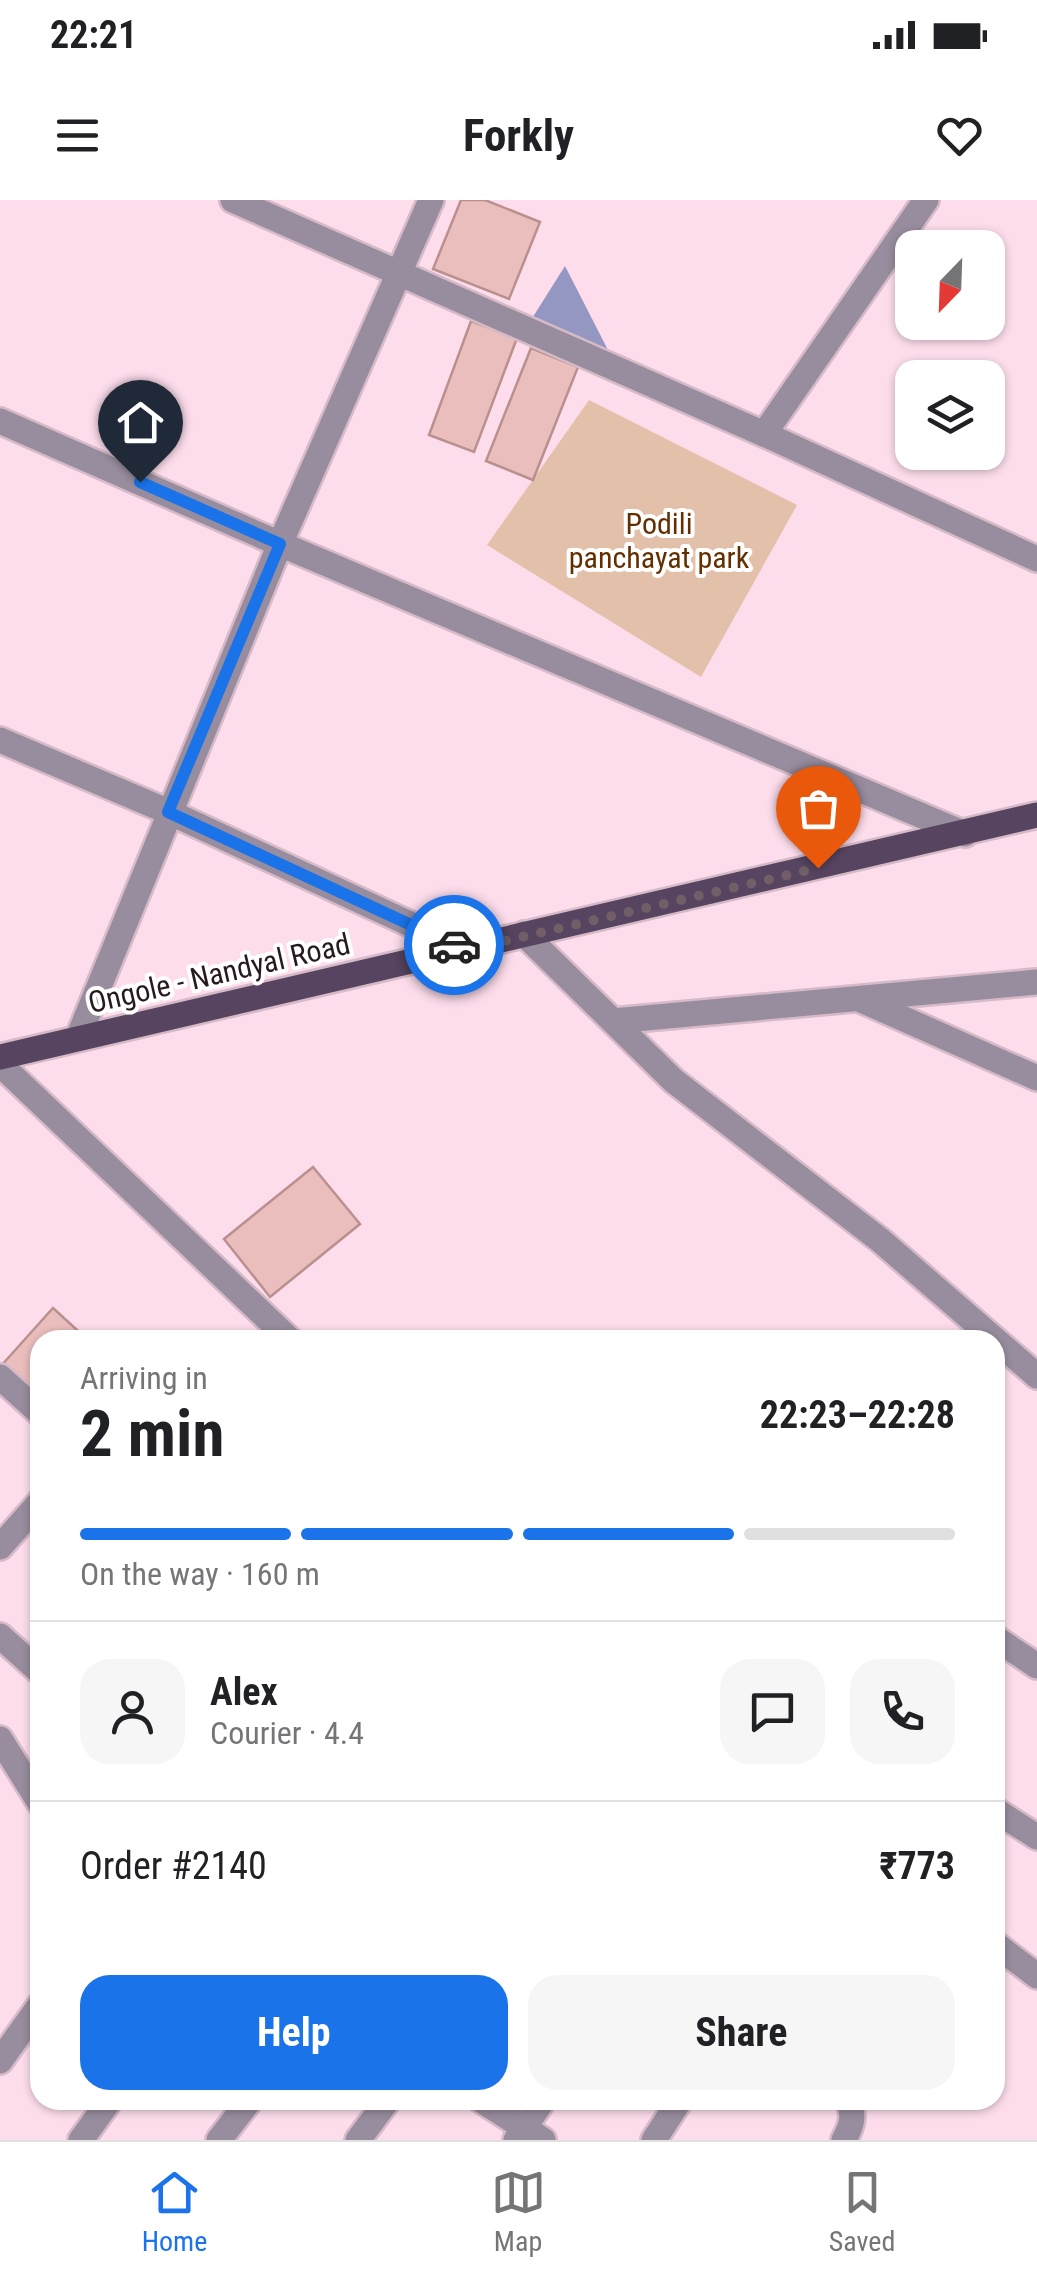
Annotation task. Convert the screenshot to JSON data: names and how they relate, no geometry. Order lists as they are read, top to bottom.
{
  "streets": {
    "main road": ["Ongole - Nandyal Road"]
  },
  "parks": ["Podili panchayat park"],
  "north": "bottom left",
  "page": {
    "status": "22:21",
    "header": "Forkly",
    "heading": ["2 min", "Arriving in", "22:23–22:28"],
    "panel": [
      "Alex",
      "Courier · 4.4",
      "Order #2140",
      "₹773"
    ],
    "bar": "On the way · 160 m",
    "buttons": ["Help", "Share"],
    "tabs": ["Home", "Map", "Saved"]
  }
}
